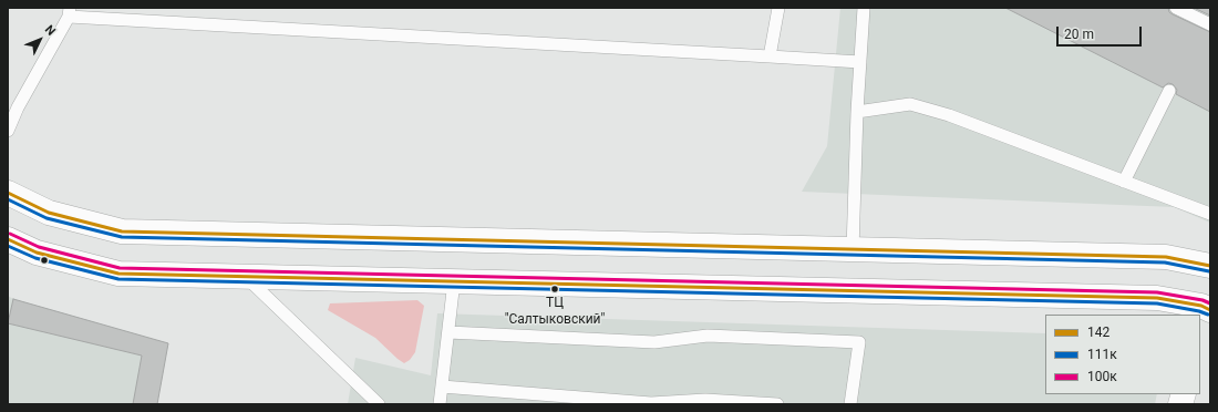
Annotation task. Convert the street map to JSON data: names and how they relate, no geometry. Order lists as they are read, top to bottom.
{
  "places": ["ТЦ \"Салтыковский\""],
  "lines": ["transit line 142", "transit line 111к", "transit line 100к"],
  "legend": ["142", "111к", "100к"],
  "scale_bar": "20 m",
  "north": "top right"
}
